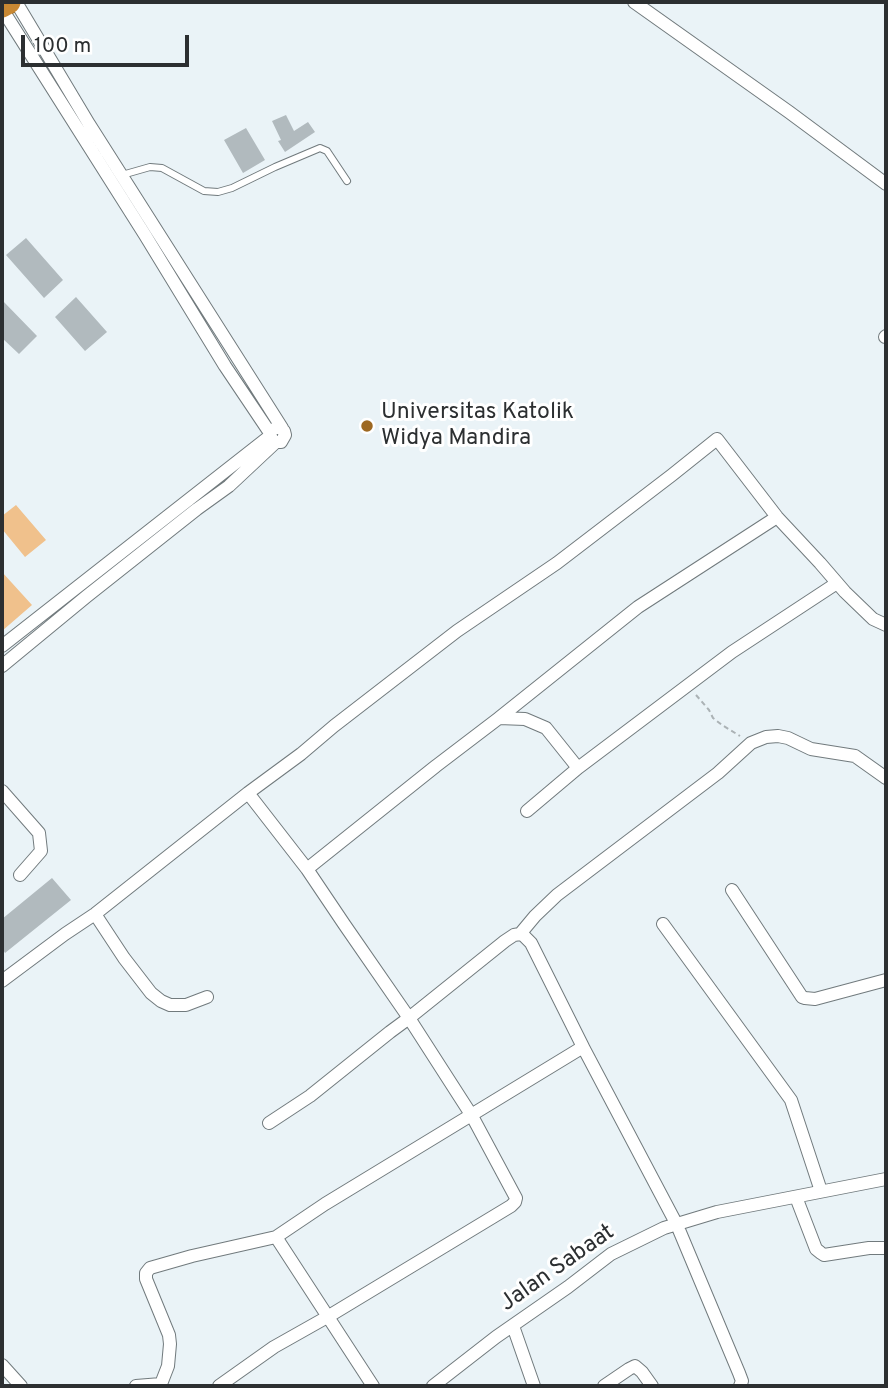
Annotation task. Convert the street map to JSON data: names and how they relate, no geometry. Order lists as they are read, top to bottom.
{
  "streets": {
    "street": ["Jalan Sabaat"]
  },
  "places": ["Universitas Katolik Widya Mandira"],
  "scale_bar": "100 m"
}
